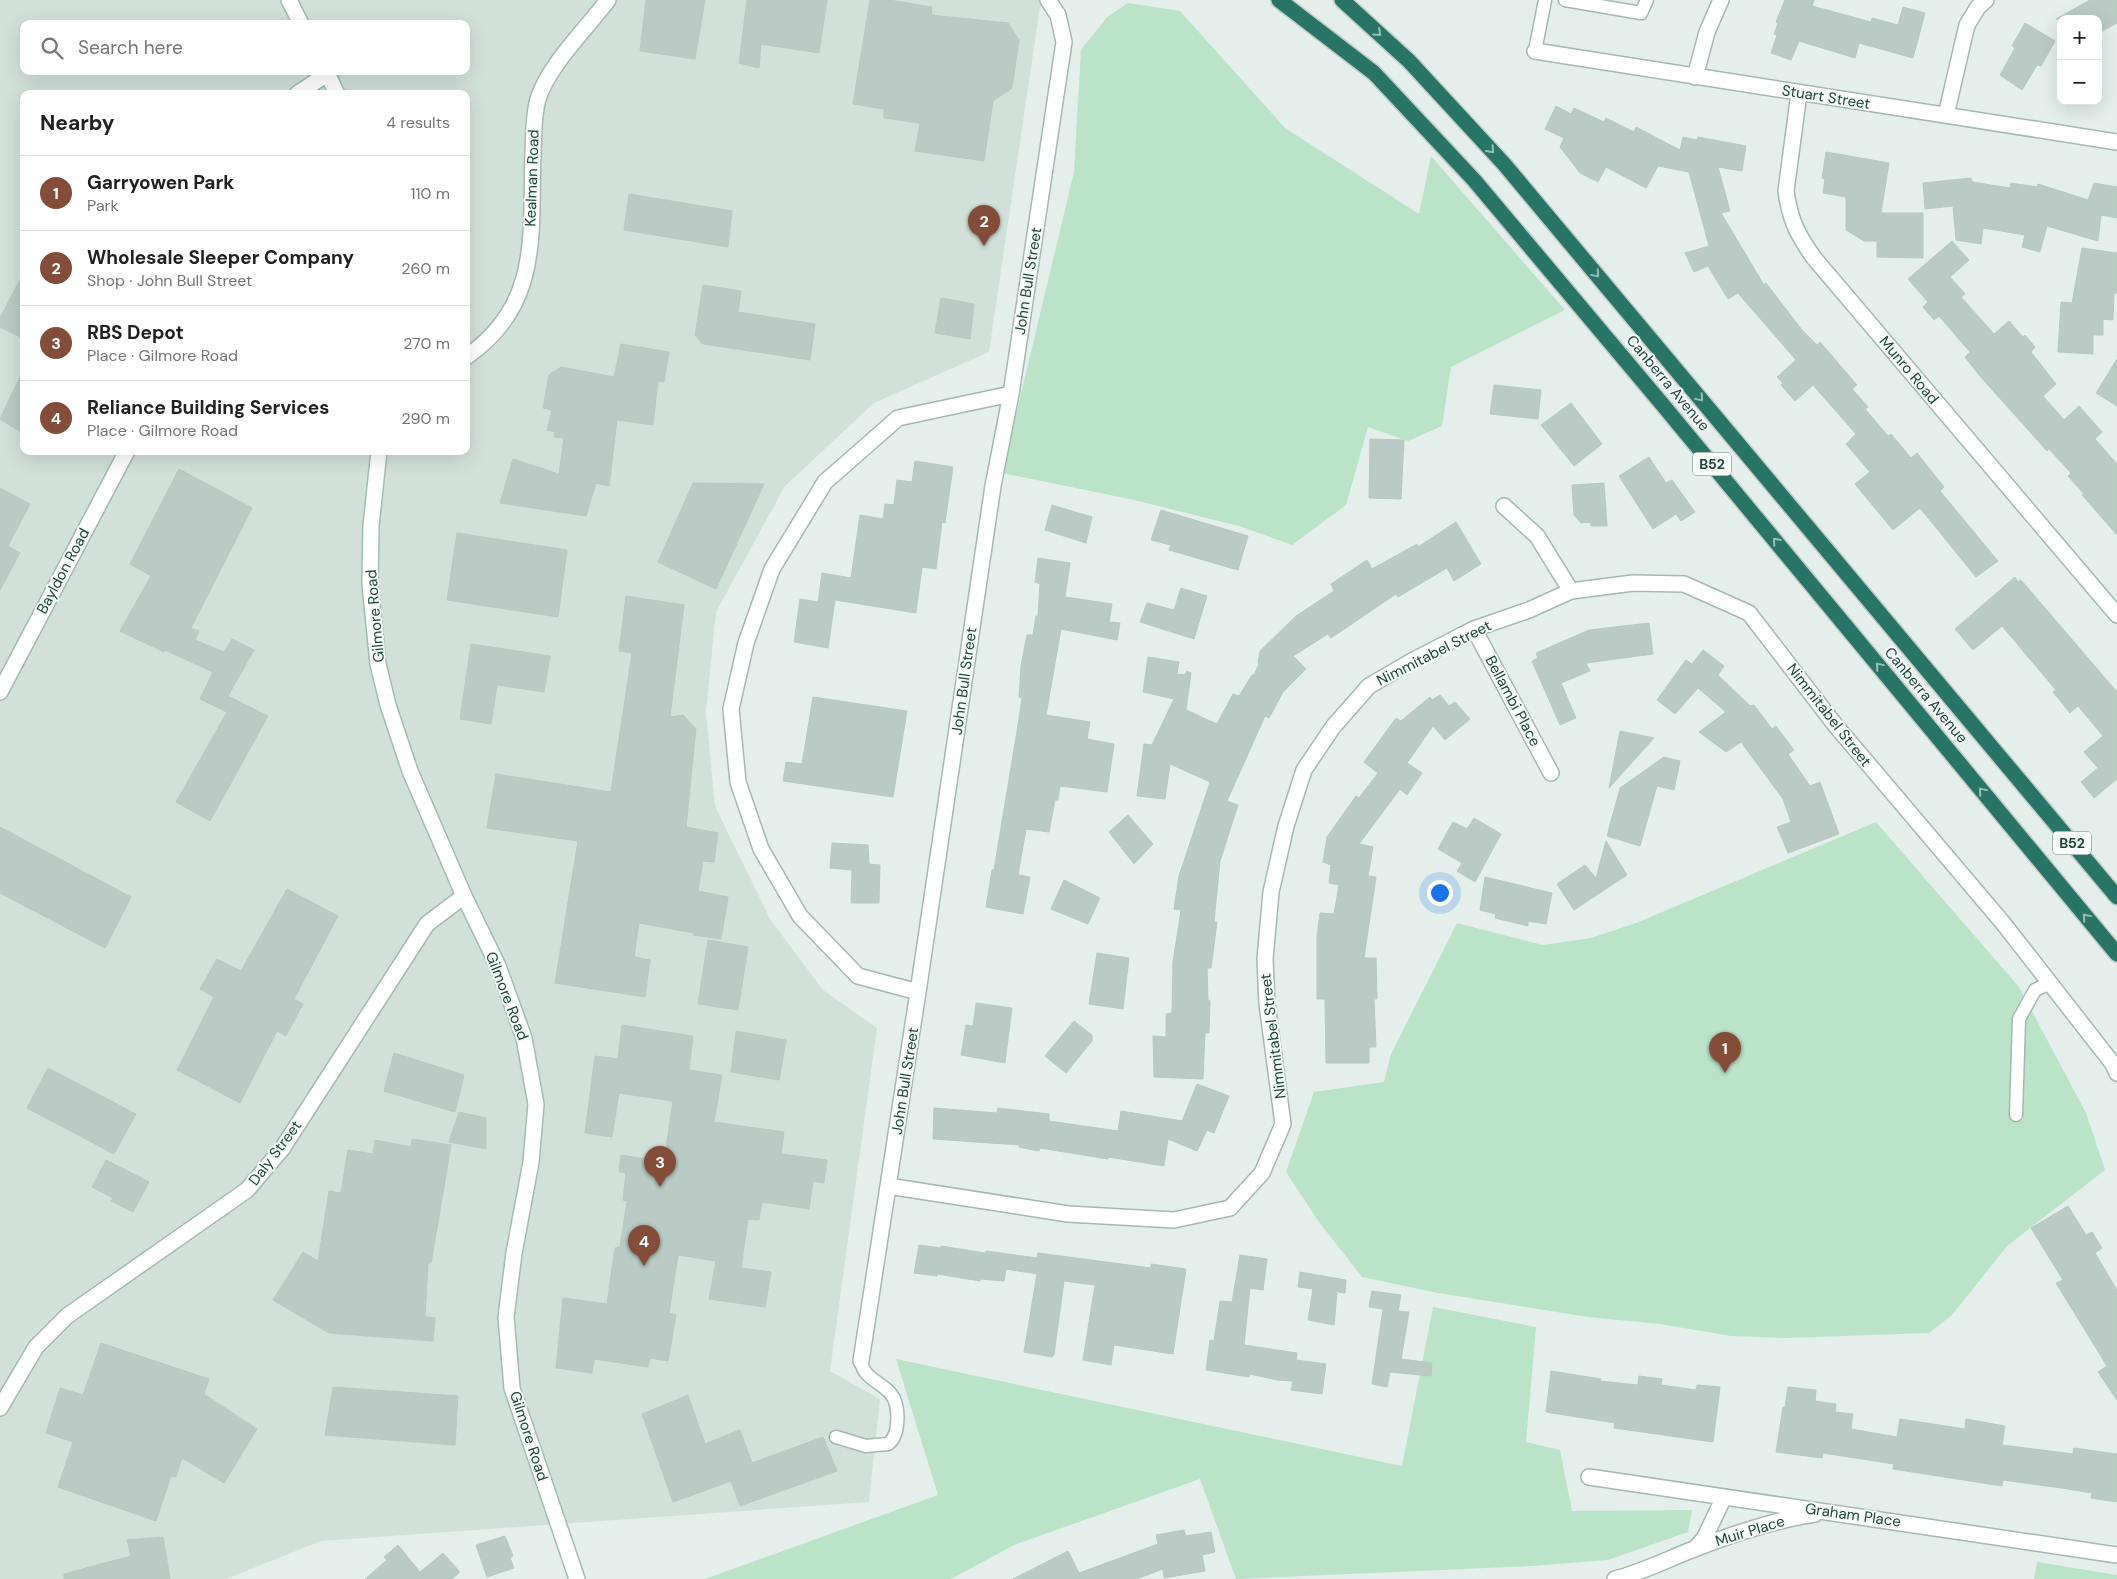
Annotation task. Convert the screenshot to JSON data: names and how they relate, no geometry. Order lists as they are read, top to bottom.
{
  "streets": {
    "highway": ["Canberra Avenue", "B52"],
    "street": [
      "Stuart Street",
      "Kealman Road",
      "John Bull Street",
      "Munro Road",
      "Bayldon Road",
      "Gilmore Road",
      "Nimmitabel Street",
      "Bellambi Place",
      "Daly Street",
      "Graham Place",
      "Muir Place"
    ]
  },
  "crossings": [
    ["Stuart Street", "Munro Road"],
    ["John Bull Street", "Nimmitabel Street"],
    ["Gilmore Road", "Daly Street"],
    ["Nimmitabel Street", "Bellambi Place"],
    ["Graham Place", "Muir Place"]
  ],
  "page": {
    "map_buttons": ["+", "−"],
    "search": "Search here",
    "heading": ["Nearby", "4 results"],
    "list": [
      {
        "mark": "1",
        "name": "Garryowen Park",
        "note": "Park",
        "value": "110 m"
      },
      {
        "mark": "2",
        "name": "Wholesale Sleeper Company",
        "note": "Shop · John Bull Street",
        "value": "260 m"
      },
      {
        "mark": "3",
        "name": "RBS Depot",
        "note": "Place · Gilmore Road",
        "value": "270 m"
      },
      {
        "mark": "4",
        "name": "Reliance Building Services",
        "note": "Place · Gilmore Road",
        "value": "290 m"
      }
    ],
    "pins": [
      "2",
      "1",
      "3",
      "4"
    ]
  }
}
